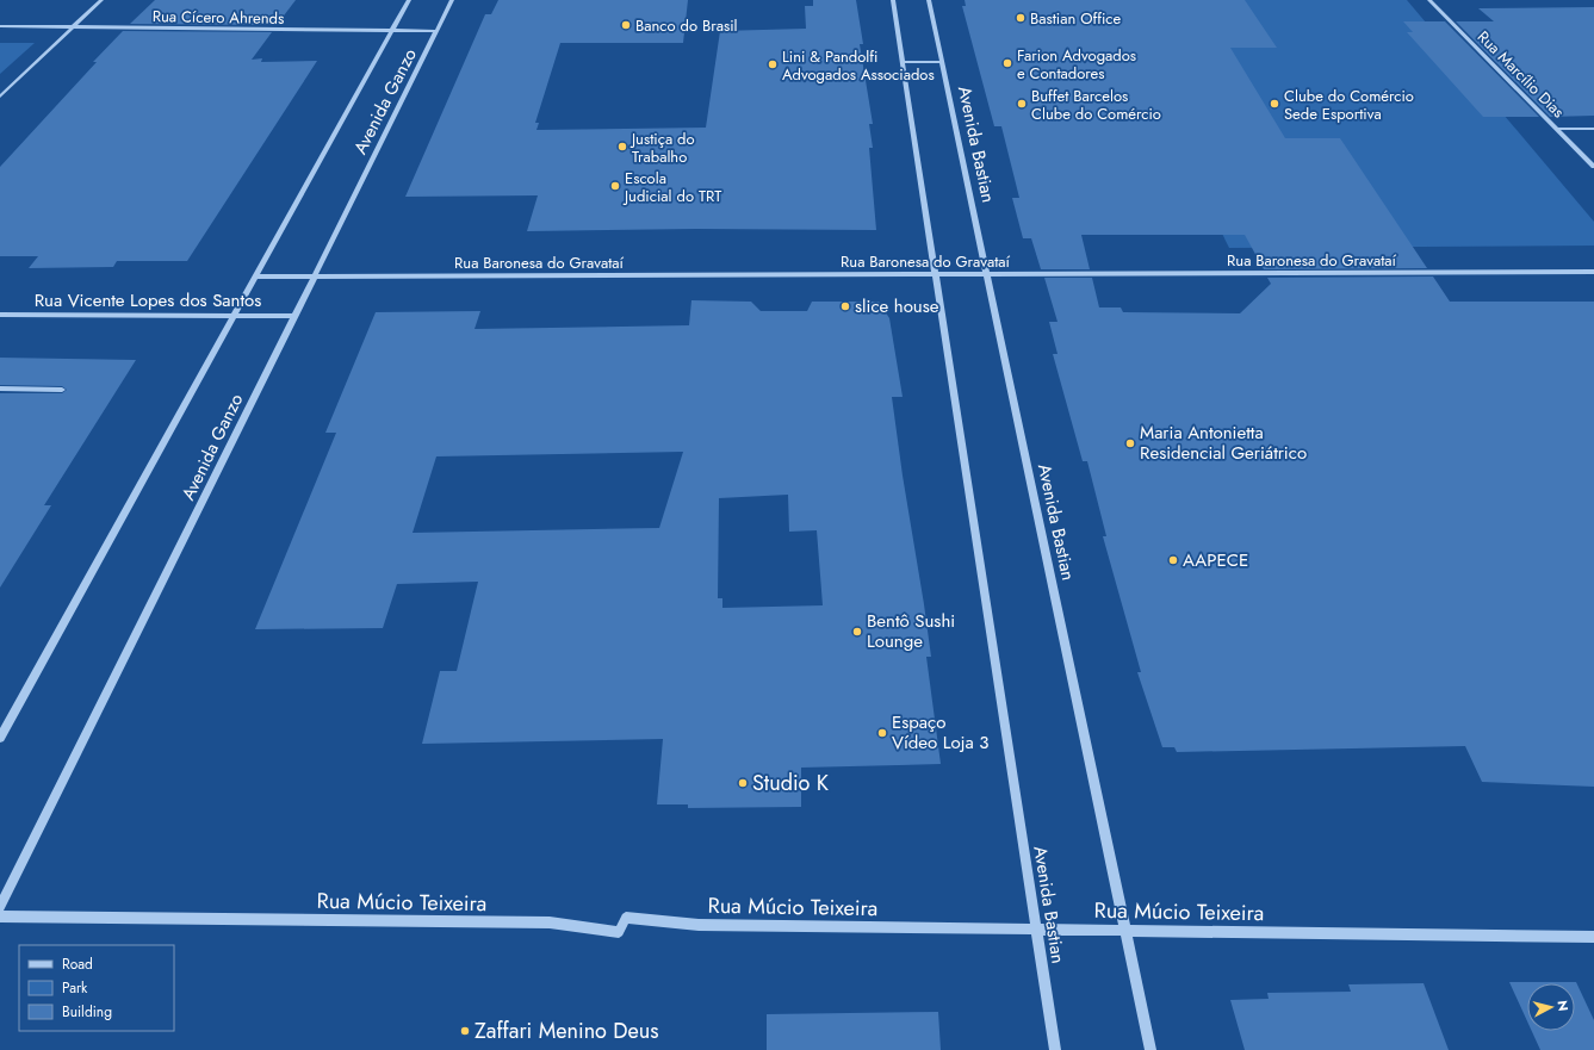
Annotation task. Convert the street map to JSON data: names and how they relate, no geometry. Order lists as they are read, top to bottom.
{
  "streets": {
    "street": [
      "Rua Cícero Ahrends",
      "Rua Marcílio Dias",
      "Avenida Ganzo",
      "Avenida Bastian",
      "Rua Baronesa do Gravataí",
      "Rua Vicente Lopes dos Santos",
      "Rua Múcio Teixeira"
    ]
  },
  "crossings": [
    ["Rua Cícero Ahrends", "Avenida Ganzo"],
    ["Avenida Ganzo", "Rua Baronesa do Gravataí"],
    ["Avenida Ganzo", "Rua Vicente Lopes dos Santos"],
    ["Avenida Bastian", "Rua Baronesa do Gravataí"],
    ["Avenida Bastian", "Rua Múcio Teixeira"]
  ],
  "places": [
    "Bastian Office",
    "Banco do Brasil",
    "Farion Advogados e Contadores",
    "Lini & Pandolfi Advogados Associados",
    "Buffet Barcelos Clube do Comércio",
    "Clube do Comércio Sede Esportiva",
    "Justiça do Trabalho",
    "Escola Judicial do TRT",
    "slice house",
    "Maria Antonietta Residencial Geriátrico",
    "AAPECE",
    "Bentô Sushi Lounge",
    "Espaço Vídeo Loja 3",
    "Studio K",
    "Zaffari Menino Deus"
  ],
  "legend": ["Road", "Park", "Building"],
  "north": "right"
}
